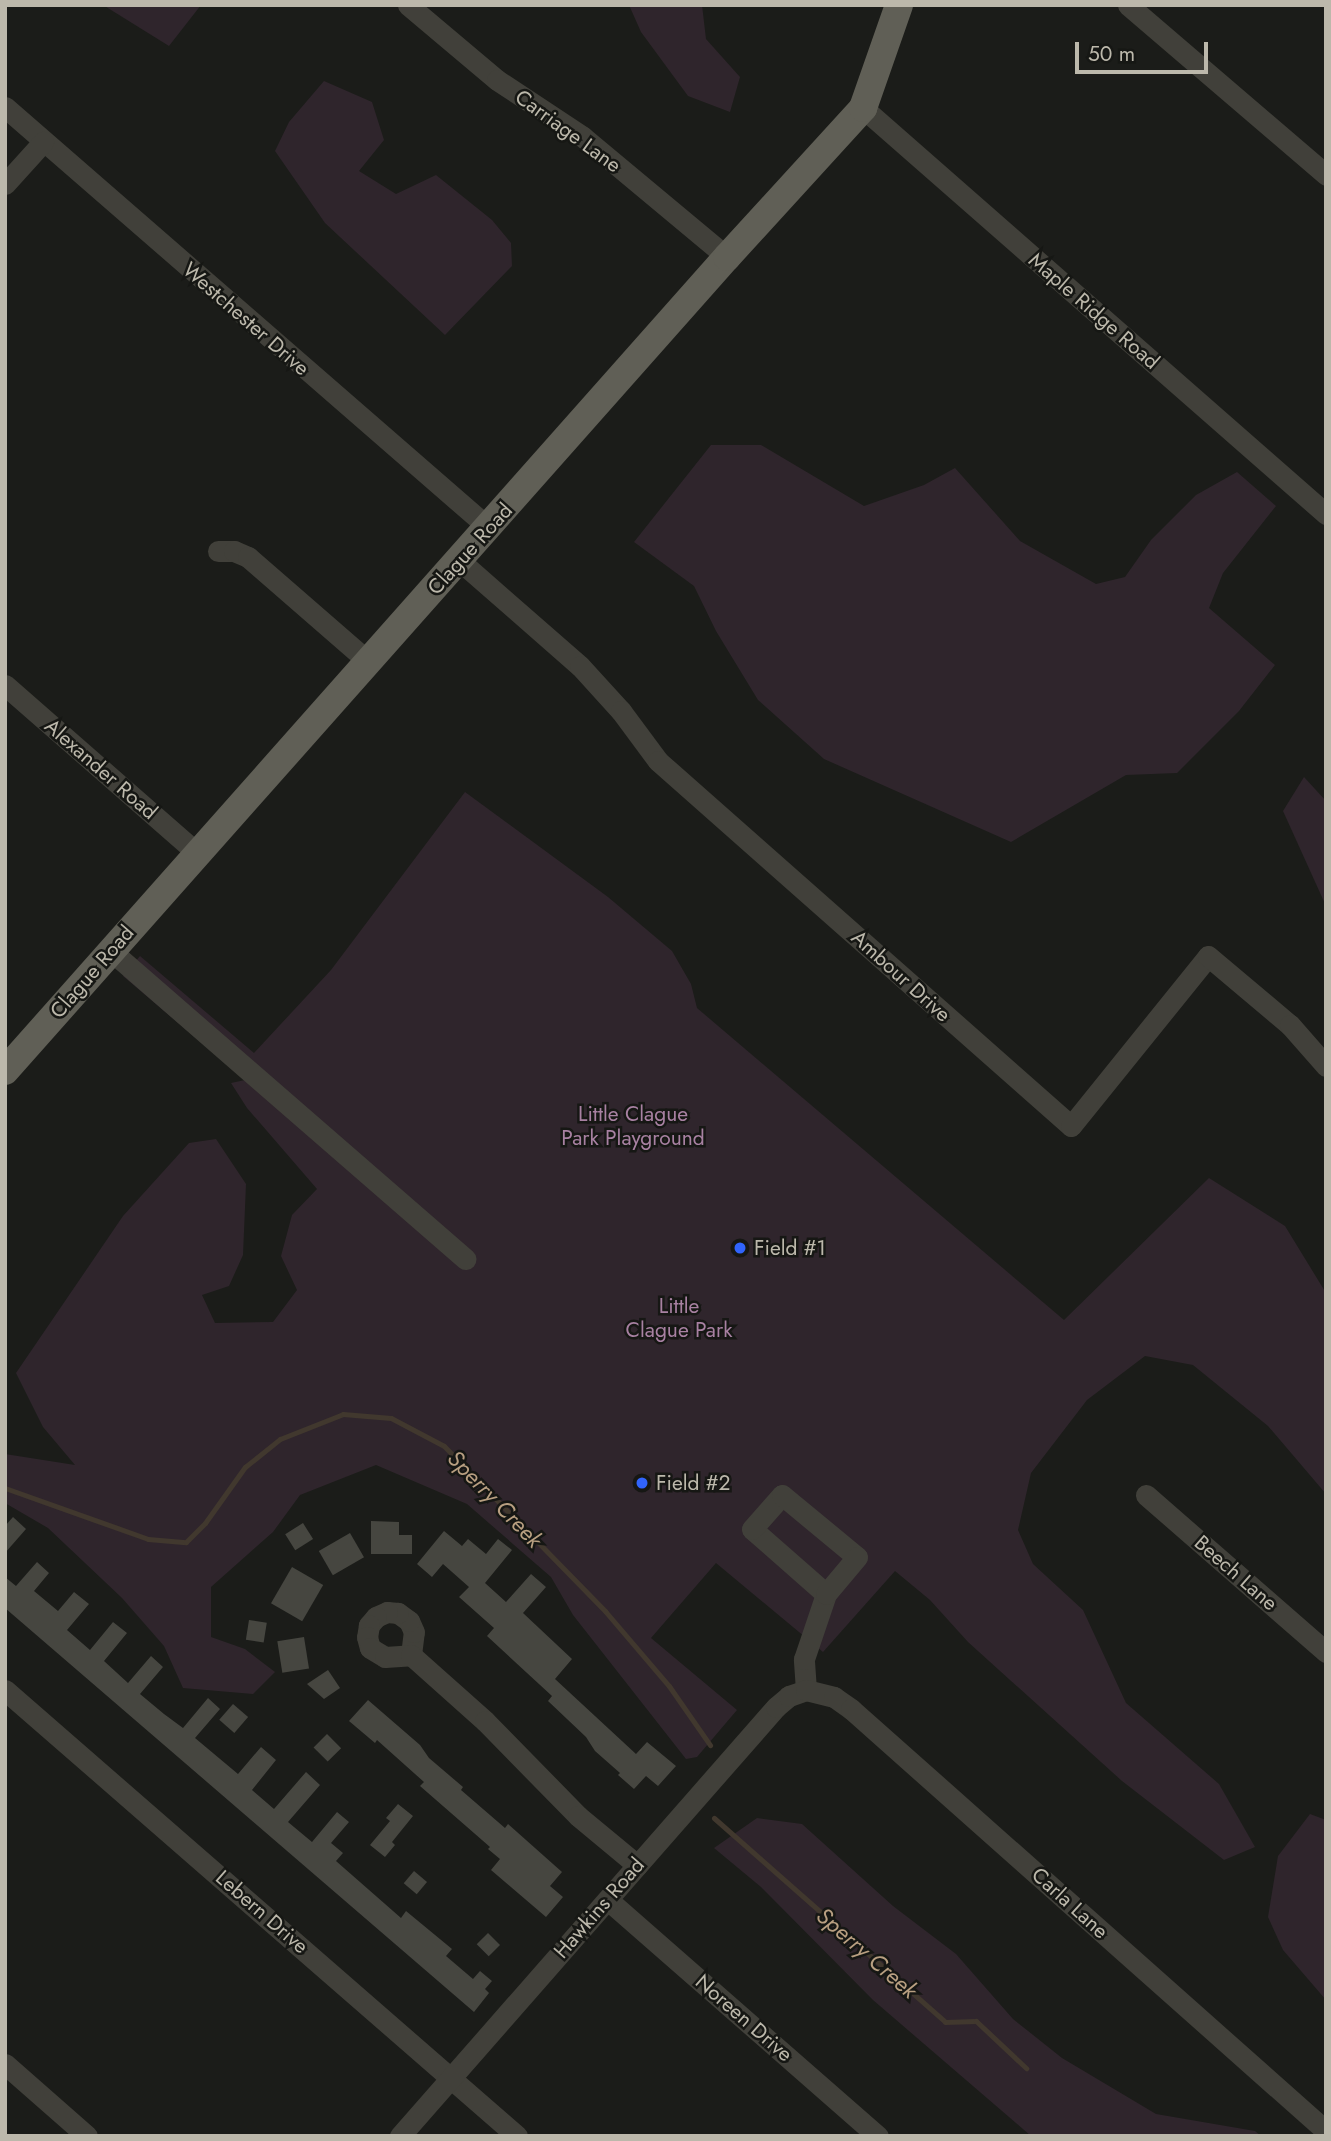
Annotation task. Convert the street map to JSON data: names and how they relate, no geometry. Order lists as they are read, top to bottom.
{
  "streets": {
    "main road": ["Clague Road"],
    "street": [
      "Carriage Lane",
      "Maple Ridge Road",
      "Westchester Drive",
      "Alexander Road",
      "Ambour Drive",
      "Beech Lane",
      "Carla Lane",
      "Hawkins Road",
      "Lebern Drive",
      "Noreen Drive"
    ]
  },
  "crossings": [
    ["Carriage Lane", "Clague Road"],
    ["Maple Ridge Road", "Clague Road"],
    ["Westchester Drive", "Clague Road"],
    ["Clague Road", "Alexander Road"],
    ["Clague Road", "Ambour Drive"],
    ["Carla Lane", "Hawkins Road"],
    ["Hawkins Road", "Lebern Drive"],
    ["Hawkins Road", "Noreen Drive"]
  ],
  "water": ["Sperry Creek"],
  "parks": ["Little Clague Park Playground", "Little Clague Park"],
  "places": ["Field #1", "Field #2"],
  "scale_bar": "50 m"
}
